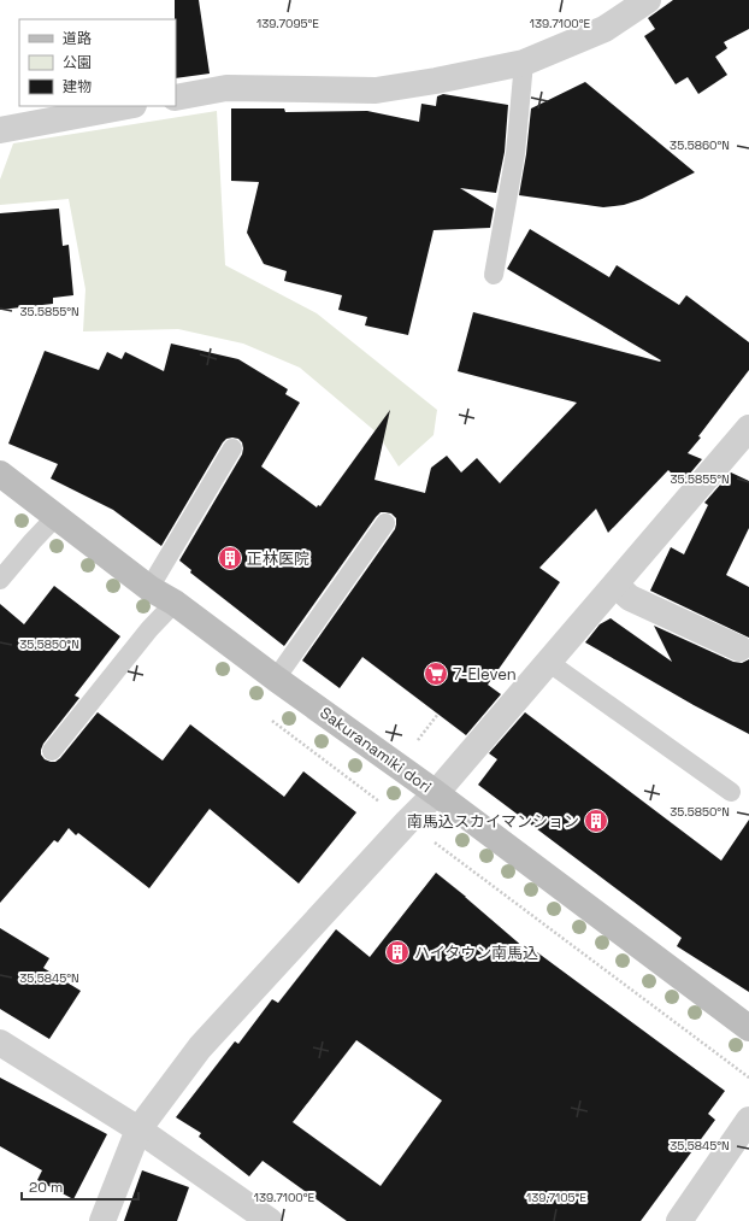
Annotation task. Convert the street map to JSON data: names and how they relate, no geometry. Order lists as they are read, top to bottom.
{
  "streets": {
    "street": ["Sakuranamiki dori"]
  },
  "places": {
    "building": ["正林医院", "南馬込スカイマンション", "ハイタウン南馬込"],
    "supermarket": ["7-Eleven"]
  },
  "legend": ["道路", "公園", "建物"],
  "scale_bar": "20 m",
  "coordinates": [
    "139.7095°E",
    "139.7100°E",
    "35.5860°N",
    "35.5855°N",
    "35.5850°N",
    "35.5845°N",
    "139.7105°E"
  ]
}
